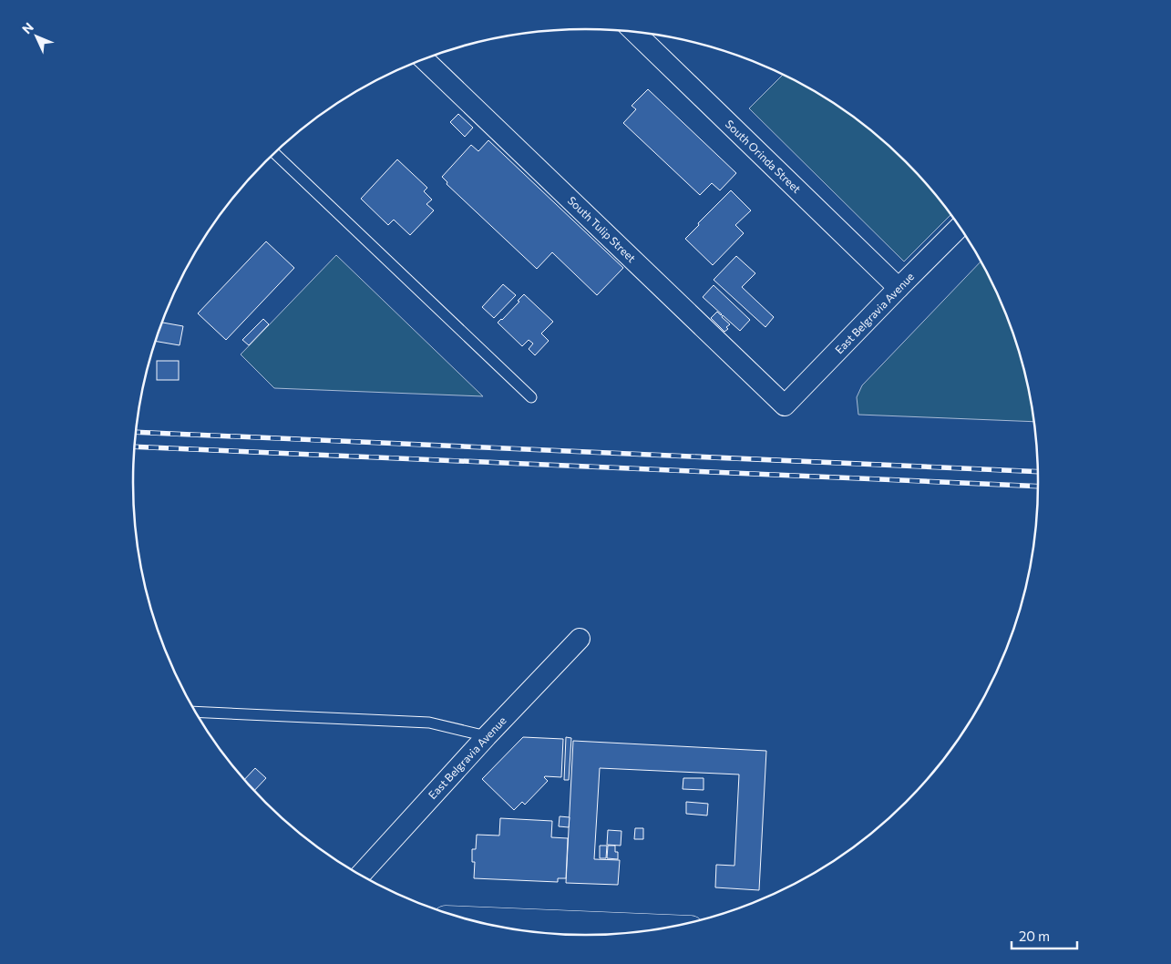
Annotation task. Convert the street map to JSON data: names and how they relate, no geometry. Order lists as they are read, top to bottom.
{
  "streets": {
    "street": ["South Orinda Street", "South Tulip Street", "East Belgravia Avenue"]
  },
  "crossings": [
    ["South Orinda Street", "East Belgravia Avenue"],
    ["South Tulip Street", "East Belgravia Avenue"]
  ],
  "scale_bar": "20 m",
  "north": "top left"
}
